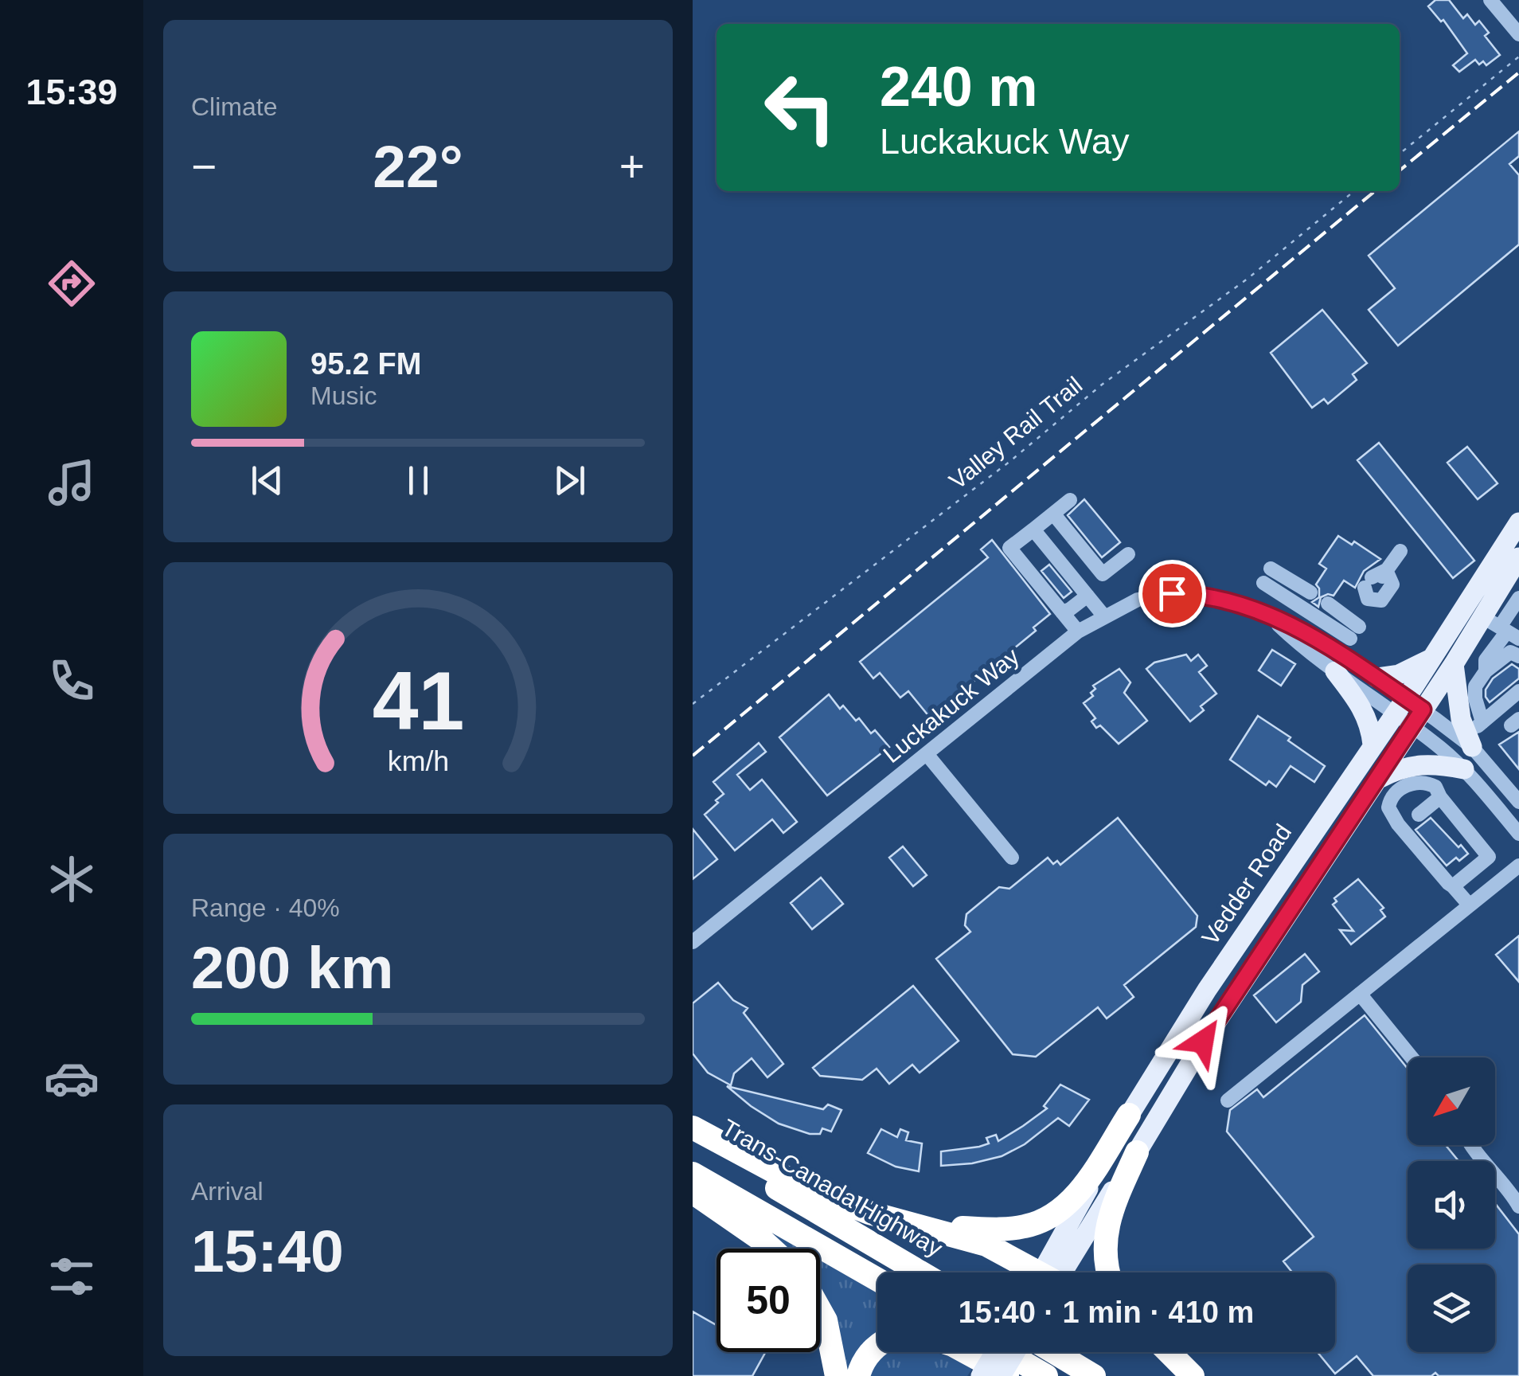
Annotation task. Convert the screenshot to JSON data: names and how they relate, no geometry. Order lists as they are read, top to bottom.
{
  "streets": {
    "highway": ["Trans-Canada Highway"],
    "main road": ["Vedder Road"],
    "street": ["Luckakuck Way"],
    "path": ["Valley Rail Trail"]
  },
  "crossings": [
    ["Luckakuck Way", "Vedder Road"]
  ],
  "north": "bottom left",
  "page": {
    "tabs": "15:39",
    "tile": [
      "Climate",
      ["Range · 40%", "200 km"],
      ["Arrival", "15:40"]
    ],
    "turn": ["240 m", "Luckakuck Way"],
    "heat": ["−", "22°", "+"],
    "song": ["95.2 FM", "Music"],
    "limit": "50",
    "trip": "15:40 · 1 min · 410 m",
    "gauge": ["41", "km/h"]
  }
}
